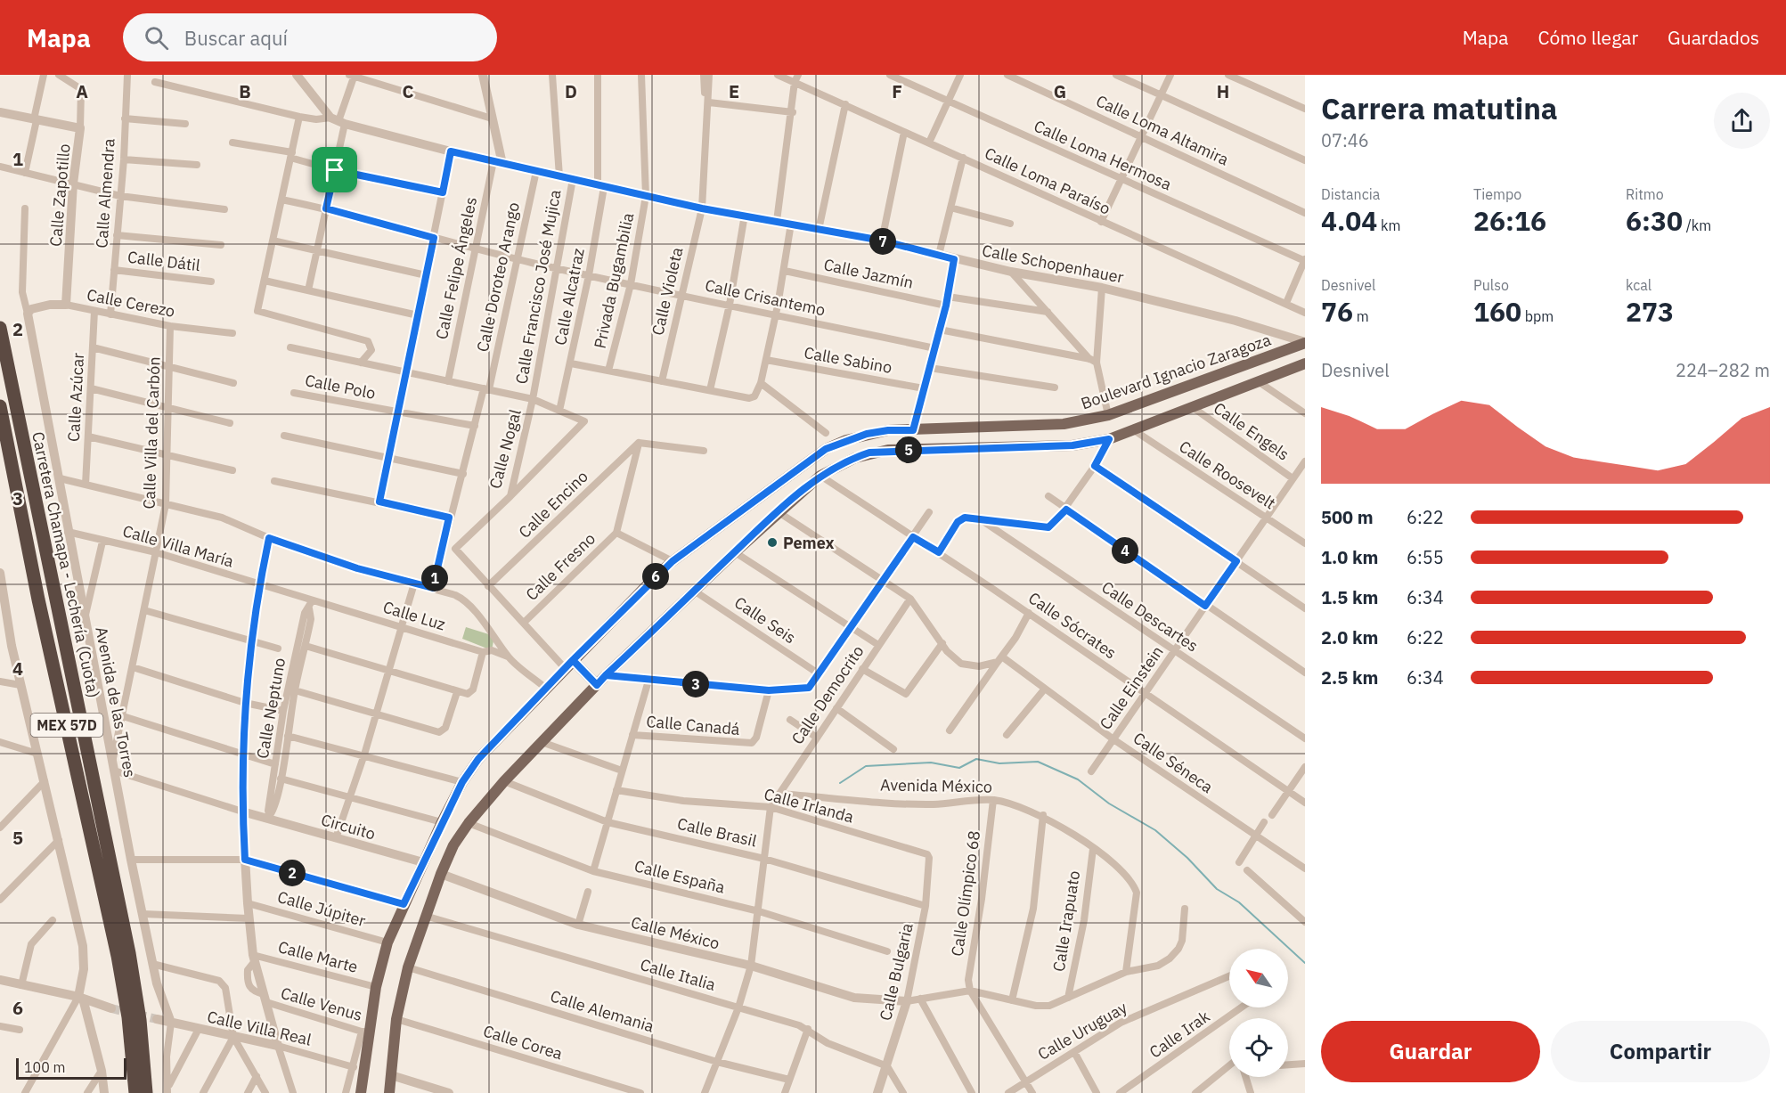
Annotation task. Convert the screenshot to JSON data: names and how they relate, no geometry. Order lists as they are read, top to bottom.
{
  "streets": {
    "highway": ["Carretera Chamapa - Lechería (Cuota)", "MEX 57D"],
    "main road": ["Boulevard Ignacio Zaragoza"],
    "street": [
      "Calle Loma Altamira",
      "Calle Loma Hermosa",
      "Calle Loma Paraíso",
      "Calle Almendra",
      "Calle Zapotillo",
      "Calle Dátil",
      "Calle Schopenhauer",
      "Calle Felipe Ángeles",
      "Calle Jazmín",
      "Calle Doroteo Arango",
      "Privada Bugambilia",
      "Calle Francisco José Mujica",
      "Calle Violeta",
      "Calle Alcatraz",
      "Calle Crisantemo",
      "Calle Cerezo",
      "Calle Sabino",
      "Calle Polo",
      "Calle Azúcar",
      "Calle Engels",
      "Calle Villa del Carbón",
      "Calle Nogal",
      "Calle Roosevelt",
      "Calle Encino",
      "Calle Villa María",
      "Calle Fresno",
      "Calle Luz",
      "Calle Descartes",
      "Calle Seis",
      "Calle Sócrates",
      "Calle Einstein",
      "Calle Democrito",
      "Avenida de las Torres",
      "Calle Neptuno",
      "Calle Canadá",
      "Calle Séneca",
      "Avenida México",
      "Calle Irlanda",
      "Circuito",
      "Calle Brasil",
      "Calle España",
      "Calle Olímpico 68",
      "Calle Júpiter",
      "Calle Irapuato",
      "Calle México",
      "Calle Marte",
      "Calle Bulgaria",
      "Calle Italia",
      "Calle Venus",
      "Calle Alemania",
      "Calle Villa Real",
      "Calle Uruguay",
      "Calle Irak",
      "Calle Corea"
    ]
  },
  "crossings": [
    ["Calle Almendra", "Calle Dátil"],
    ["Calle Almendra", "Calle Cerezo"],
    ["Calle Zapotillo", "Calle Cerezo"],
    ["Calle Schopenhauer", "Calle Felipe Ángeles"],
    ["Calle Schopenhauer", "Calle Doroteo Arango"],
    ["Calle Schopenhauer", "Privada Bugambilia"],
    ["Calle Schopenhauer", "Calle Francisco José Mujica"],
    ["Calle Schopenhauer", "Calle Violeta"],
    ["Calle Schopenhauer", "Calle Alcatraz"],
    ["Calle Schopenhauer", "Boulevard Ignacio Zaragoza"],
    ["Calle Felipe Ángeles", "Calle Crisantemo"],
    ["Calle Doroteo Arango", "Calle Crisantemo"],
    ["Calle Doroteo Arango", "Calle Polo"],
    ["Privada Bugambilia", "Calle Crisantemo"],
    ["Calle Francisco José Mujica", "Calle Crisantemo"],
    ["Calle Francisco José Mujica", "Calle Nogal"],
    ["Calle Violeta", "Calle Crisantemo"],
    ["Calle Alcatraz", "Calle Crisantemo"],
    ["Calle Cerezo", "Calle Azúcar"],
    ["Calle Cerezo", "Calle Villa del Carbón"],
    ["Calle Cerezo", "Avenida de las Torres"],
    ["Boulevard Ignacio Zaragoza", "Circuito"],
    ["Boulevard Ignacio Zaragoza", "Calle Júpiter"],
    ["Boulevard Ignacio Zaragoza", "Calle Marte"],
    ["Boulevard Ignacio Zaragoza", "Calle Venus"],
    ["Calle Engels", "Calle Einstein"],
    ["Calle Villa del Carbón", "Calle Villa María"],
    ["Calle Villa del Carbón", "Avenida de las Torres"],
    ["Calle Nogal", "Calle Encino"],
    ["Calle Roosevelt", "Calle Einstein"],
    ["Calle Villa María", "Calle Luz"],
    ["Calle Villa María", "Avenida de las Torres"],
    ["Calle Villa María", "Calle Neptuno"],
    ["Calle Luz", "Calle Neptuno"],
    ["Calle Descartes", "Calle Einstein"],
    ["Calle Sócrates", "Calle Einstein"],
    ["Calle Einstein", "Calle Séneca"],
    ["Calle Democrito", "Avenida México"],
    ["Calle Democrito", "Calle Irlanda"],
    ["Avenida de las Torres", "Calle Villa Real"],
    ["Calle Neptuno", "Circuito"],
    ["Avenida México", "Calle Olímpico 68"],
    ["Avenida México", "Calle Irapuato"],
    ["Calle Irlanda", "Calle Bulgaria"],
    ["Calle Brasil", "Calle Bulgaria"],
    ["Calle México", "Calle Bulgaria"],
    ["Calle Bulgaria", "Calle Italia"]
  ],
  "places": ["Pemex"],
  "scale_bar": "100 m",
  "north": "top left",
  "page": {
    "header": "Mapa",
    "search": "Buscar aquí",
    "nav": ["Mapa", "Cómo llegar", "Guardados"],
    "heading": ["Carrera matutina", "07:46"],
    "stats": [
      ["Distancia", "4.04 km"],
      ["Tiempo", "26:16"],
      ["Ritmo", "6:30 /km"],
      ["Desnivel", "76 m"],
      ["Pulso", "160 bpm"],
      ["kcal", "273"]
    ],
    "pins": [
      "7",
      "5",
      "4",
      "6",
      "1",
      "3",
      "2"
    ],
    "chart": ["Desnivel", "224–282 m"],
    "list": [
      {
        "name": "500 m",
        "note": "6:22"
      },
      {
        "name": "1.0 km",
        "note": "6:55"
      },
      {
        "name": "1.5 km",
        "note": "6:34"
      },
      {
        "name": "2.0 km",
        "note": "6:22"
      },
      {
        "name": "2.5 km",
        "note": "6:34"
      }
    ],
    "buttons": ["Guardar", "Compartir"],
    "scale": "100 m"
  },
  "grid": {
    "columns": [
      "A",
      "B",
      "C",
      "D",
      "E",
      "F",
      "G",
      "H"
    ],
    "rows": [
      "1",
      "2",
      "3",
      "4",
      "5",
      "6"
    ]
  }
}
